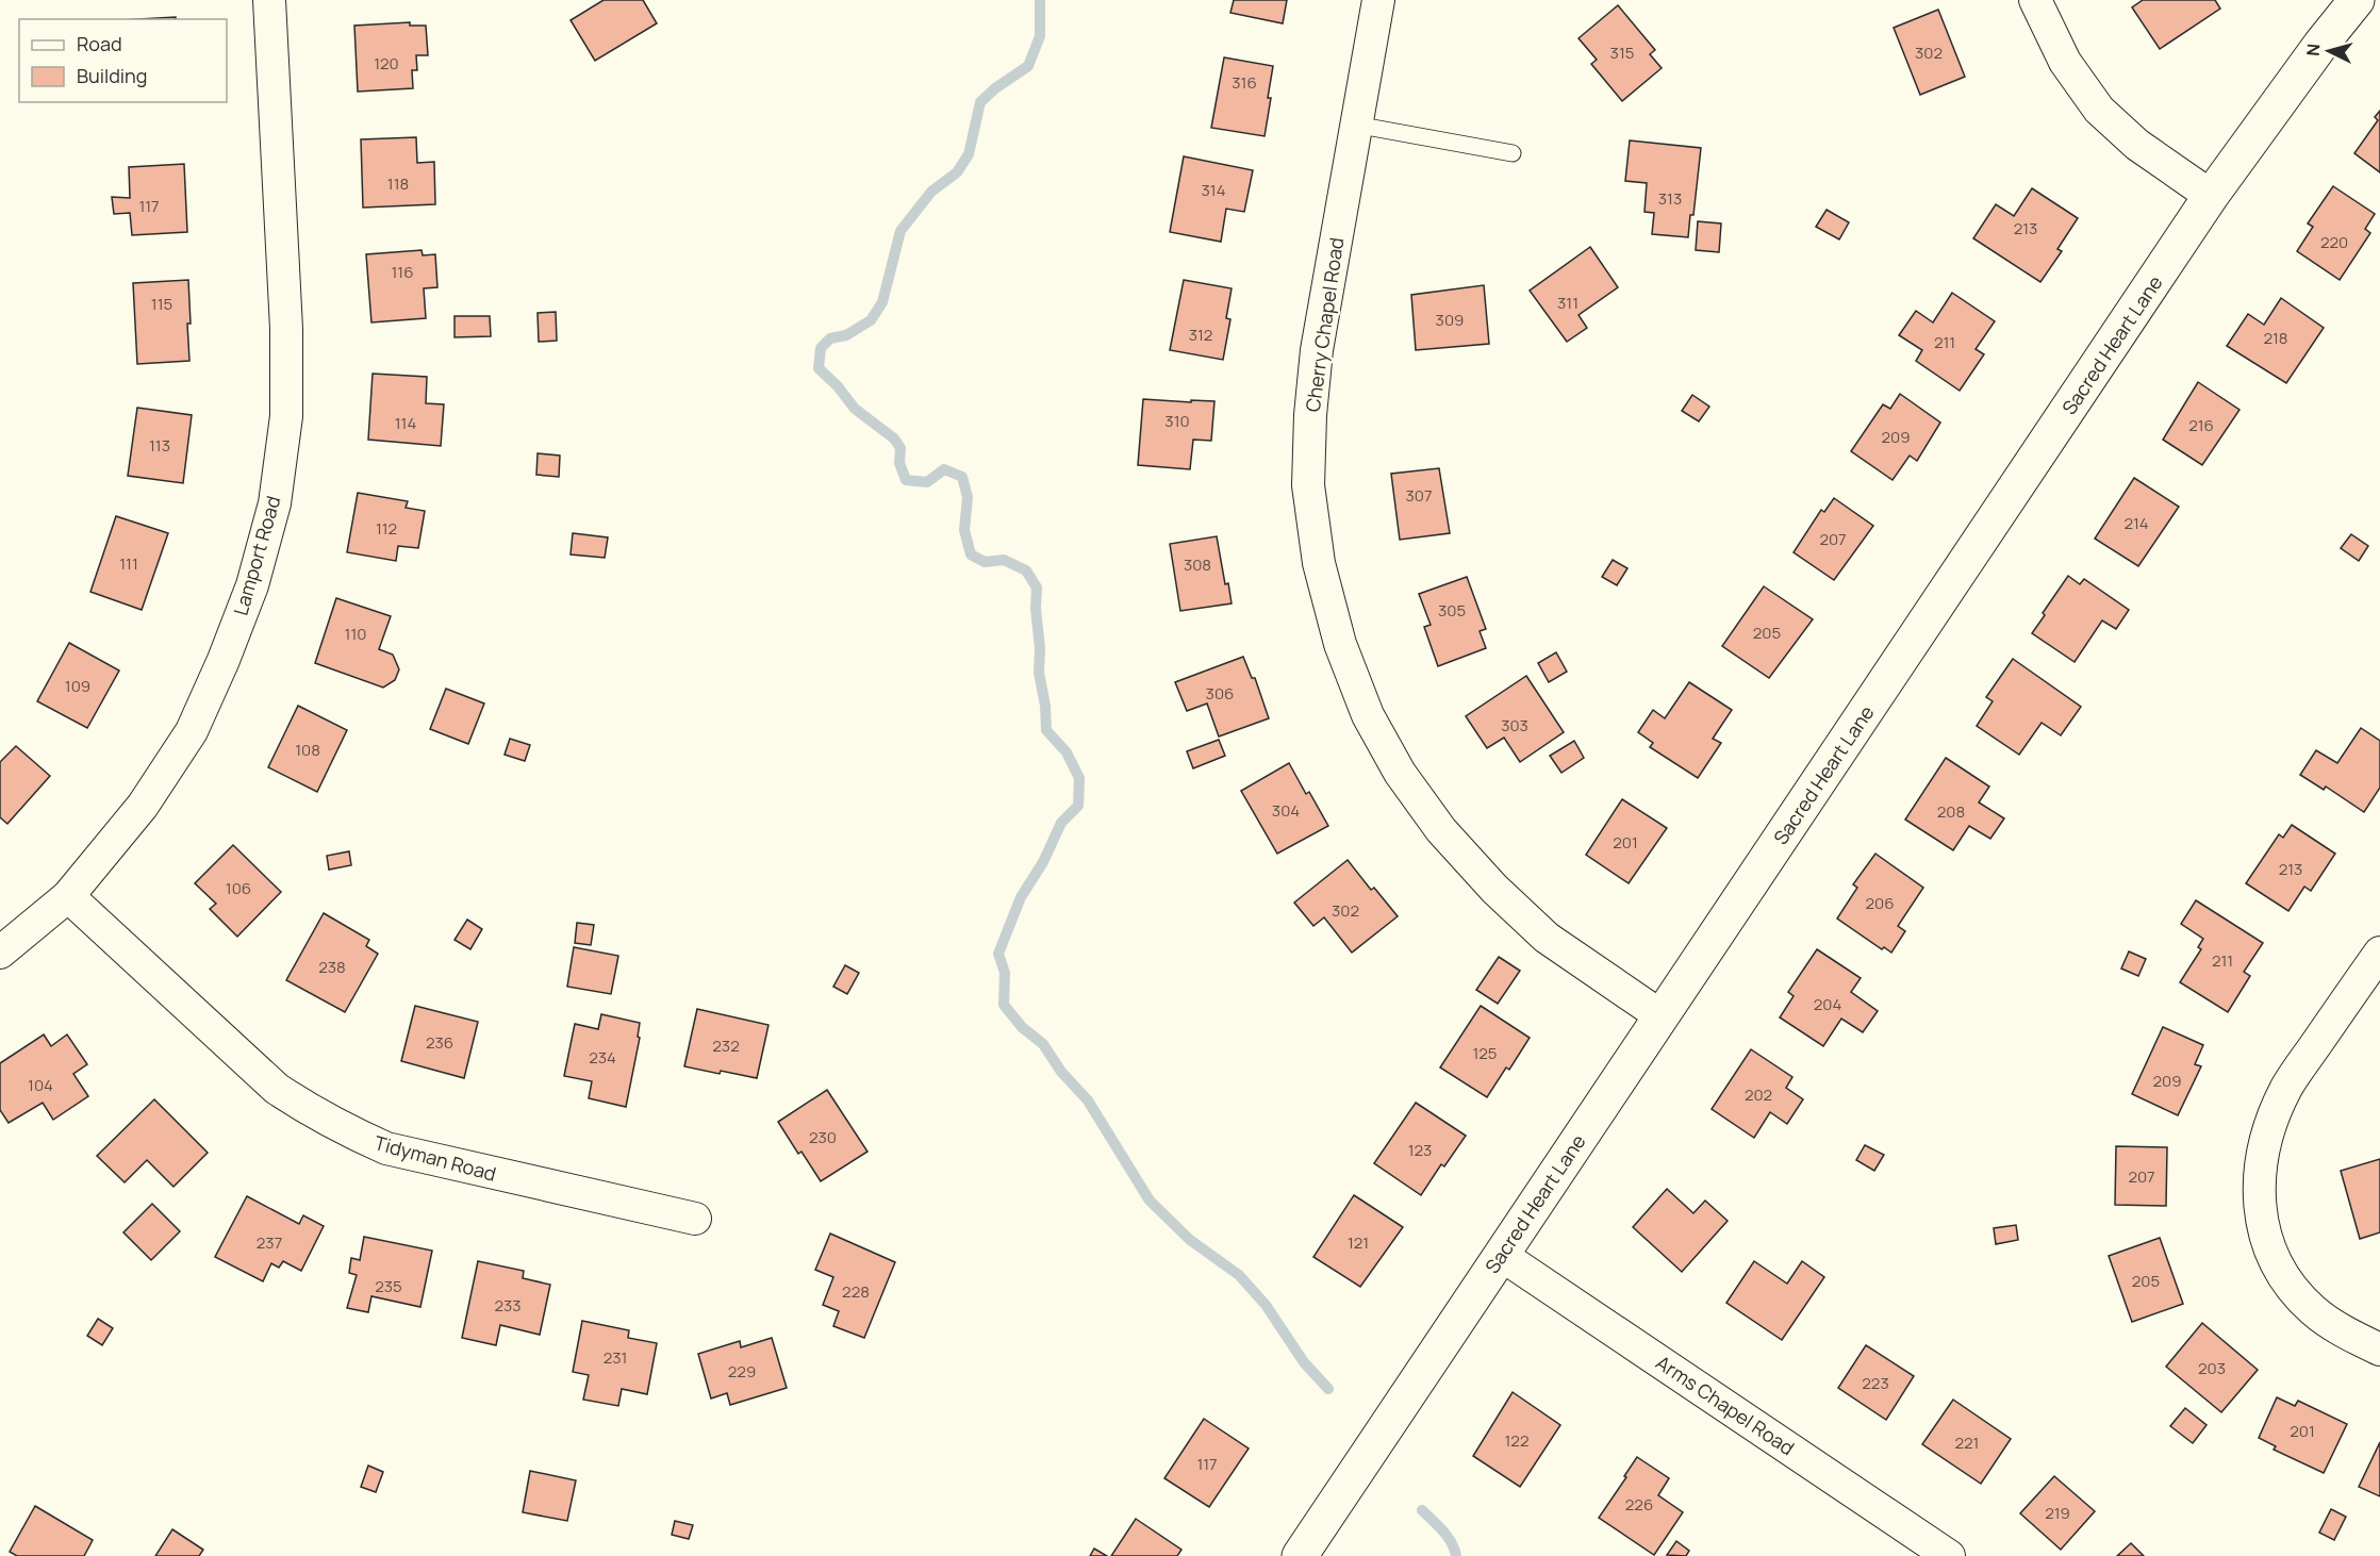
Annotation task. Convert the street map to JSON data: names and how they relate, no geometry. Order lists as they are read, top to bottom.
{
  "streets": {
    "street": [
      "Cherry Chapel Road",
      "Sacred Heart Lane",
      "Lamport Road",
      "Tidyman Road",
      "Arms Chapel Road"
    ]
  },
  "crossings": [
    ["Cherry Chapel Road", "Sacred Heart Lane"],
    ["Sacred Heart Lane", "Arms Chapel Road"],
    ["Lamport Road", "Tidyman Road"]
  ],
  "house_numbers": [
    "315",
    "302",
    "120",
    "316",
    "118",
    "314",
    "313",
    "117",
    "213",
    "220",
    "116",
    "311",
    "115",
    "309",
    "312",
    "218",
    "211",
    "310",
    "114",
    "216",
    "209",
    "113",
    "307",
    "214",
    "112",
    "207",
    "111",
    "308",
    "305",
    "205",
    "110",
    "109",
    "306",
    "303",
    "108",
    "304",
    "208",
    "201",
    "213",
    "106",
    "206",
    "302",
    "211",
    "238",
    "204",
    "236",
    "232",
    "125",
    "234",
    "209",
    "104",
    "202",
    "230",
    "123",
    "207",
    "237",
    "121",
    "205",
    "235",
    "228",
    "233",
    "231",
    "203",
    "229",
    "223",
    "201",
    "122",
    "221",
    "117",
    "226",
    "219"
  ],
  "legend": ["Road", "Building"],
  "north": "left"
}
